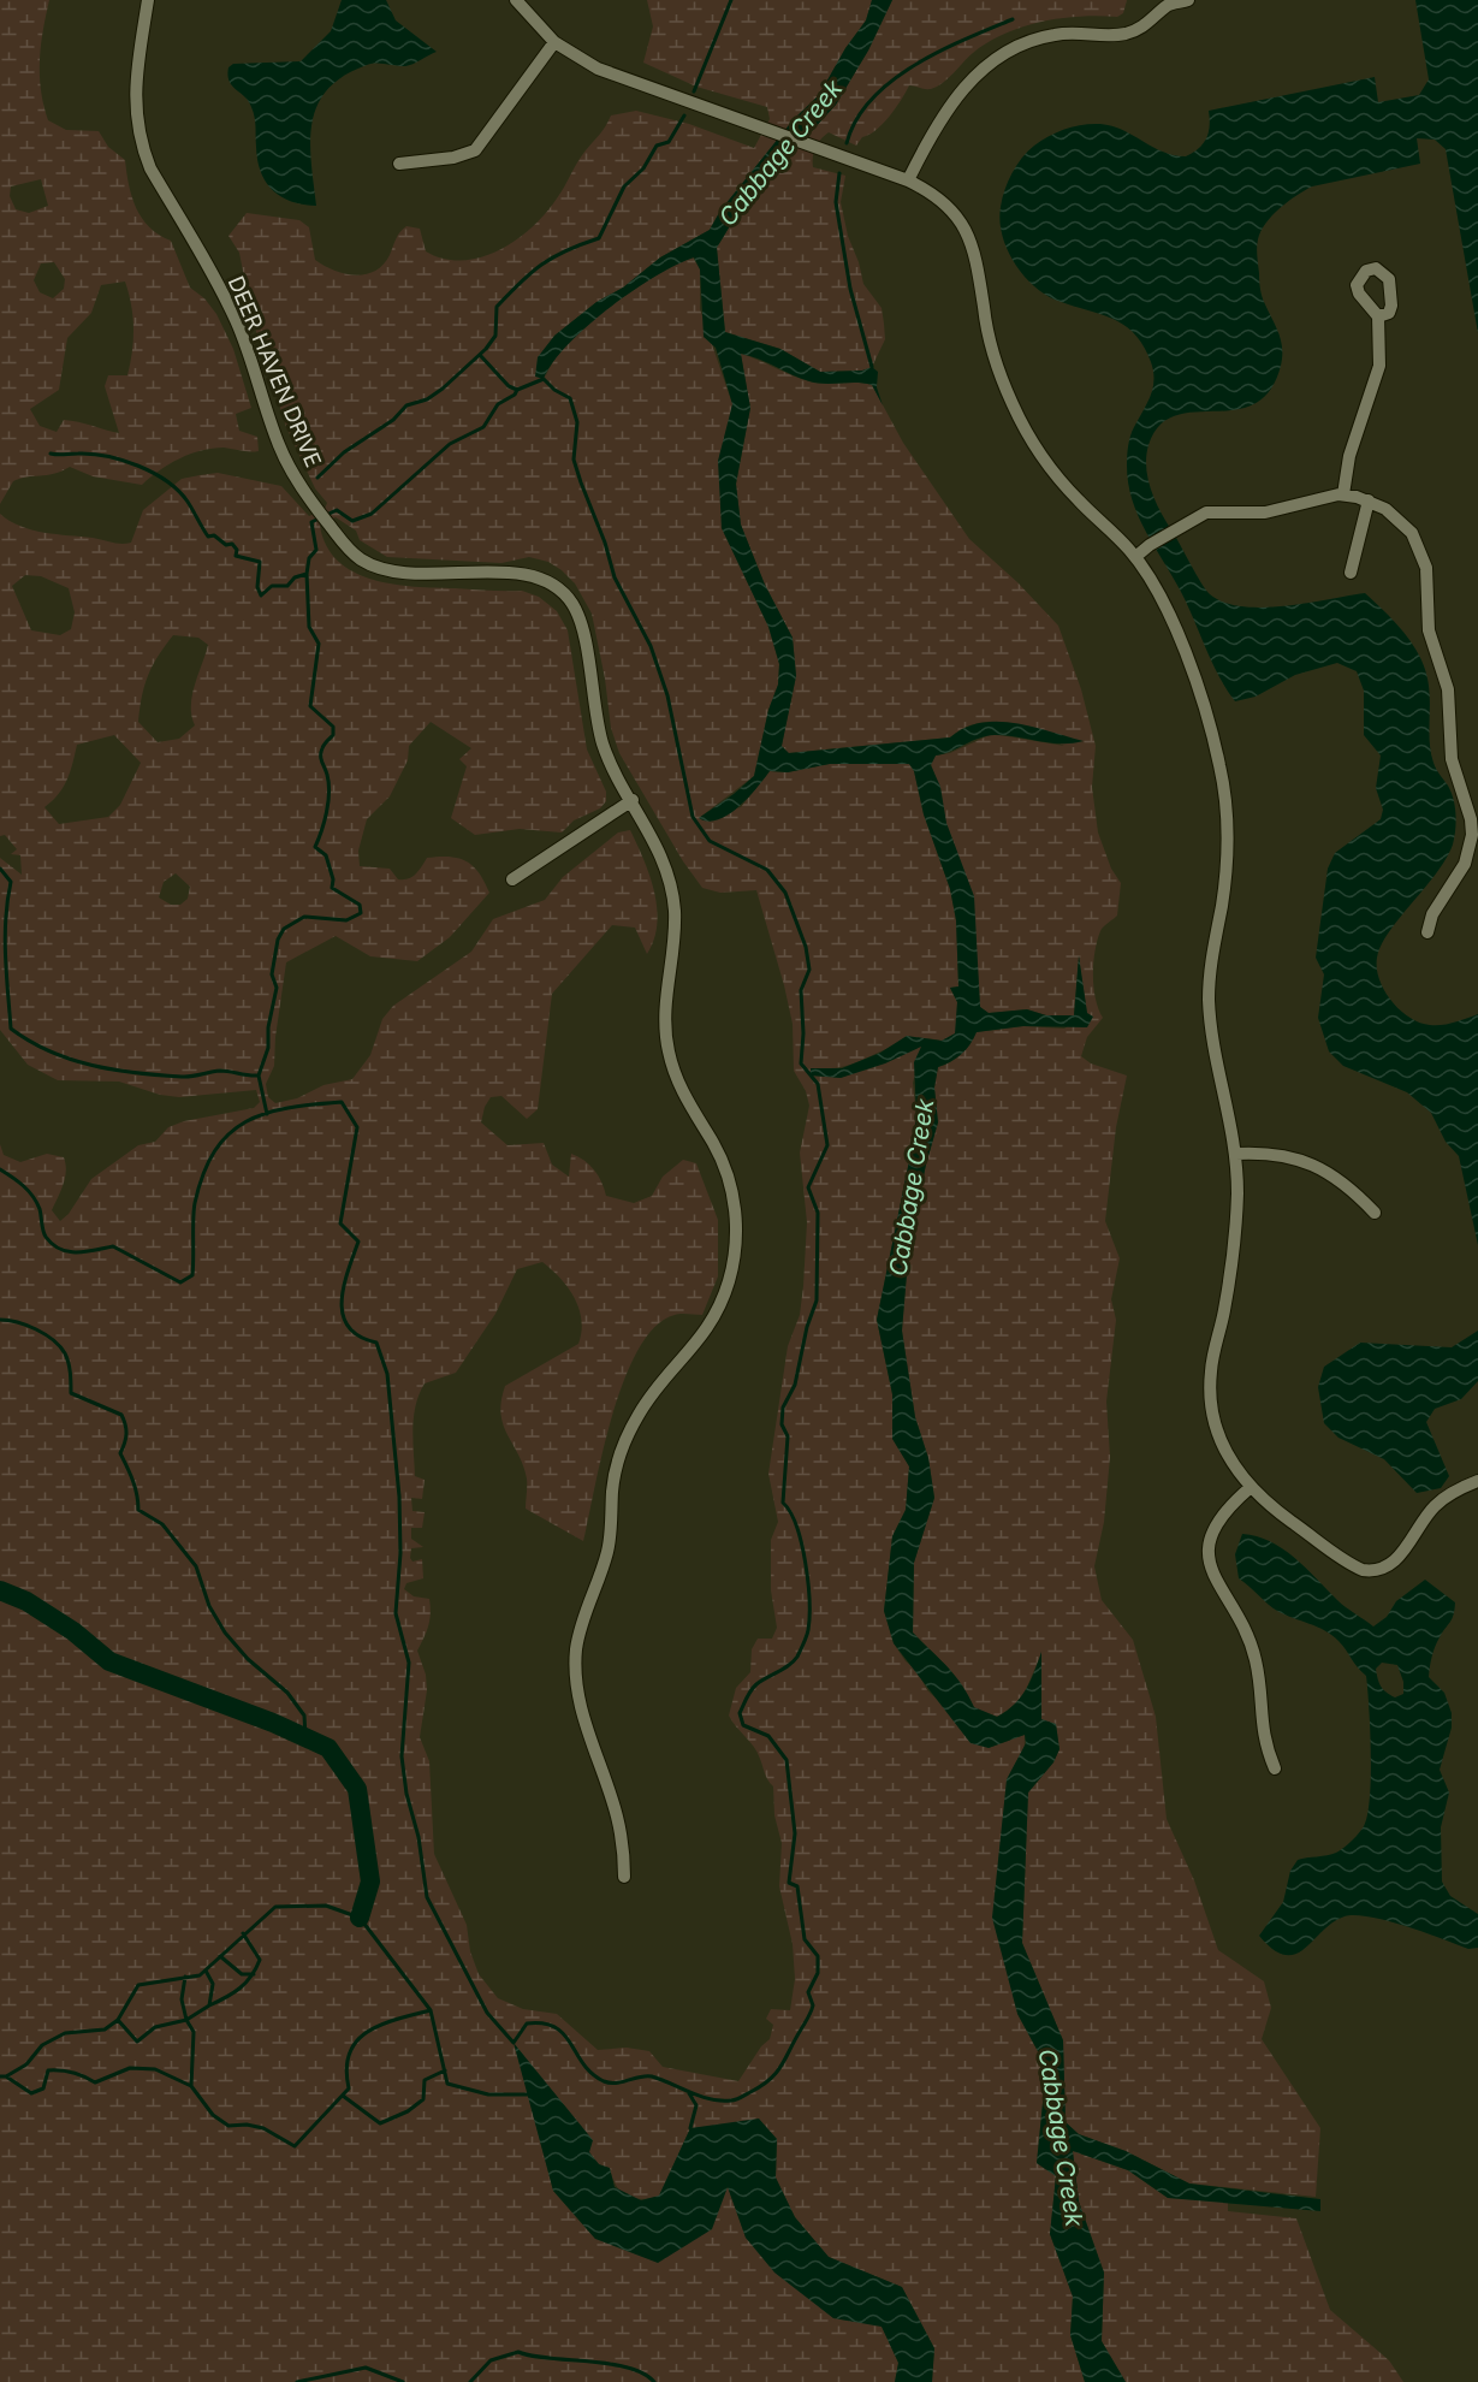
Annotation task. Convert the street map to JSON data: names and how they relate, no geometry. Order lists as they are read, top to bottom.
{
  "streets": {
    "street": ["DEER HAVEN DRIVE"]
  },
  "water": ["Cabbage Creek"]
}
